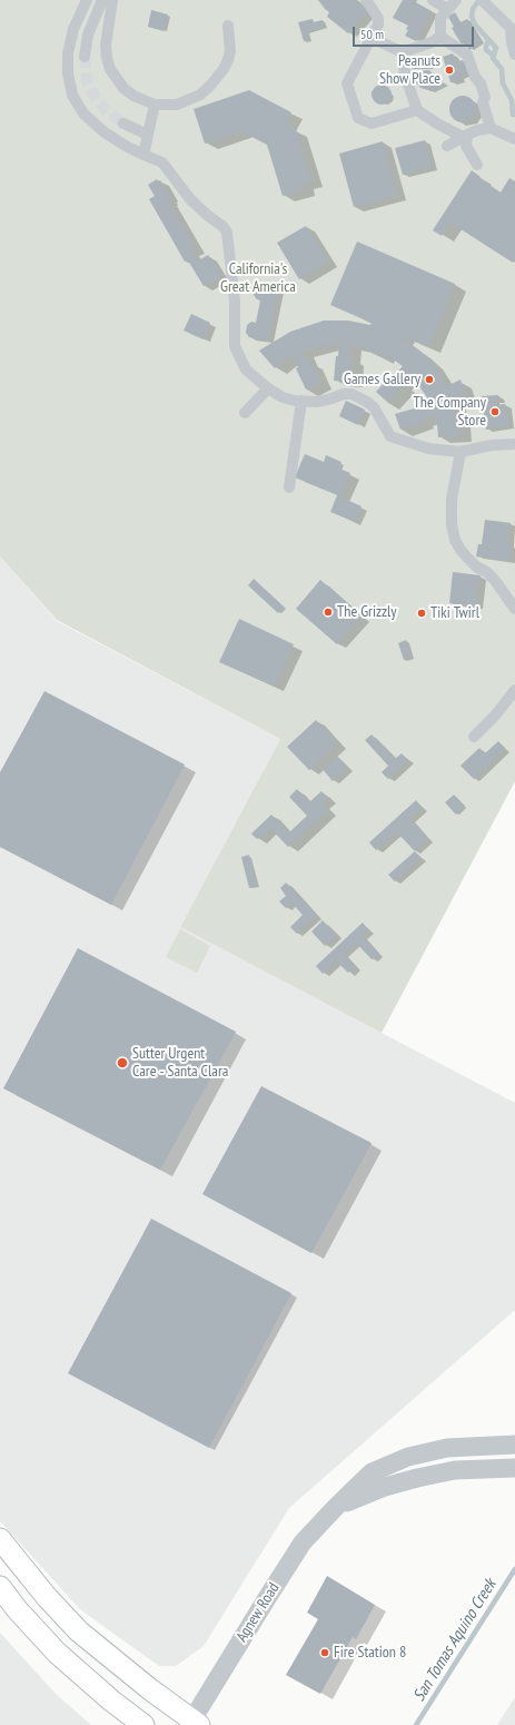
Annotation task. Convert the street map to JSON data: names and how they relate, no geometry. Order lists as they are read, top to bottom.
{
  "streets": {
    "street": ["Agnew Road"]
  },
  "water": ["San Tomas Aquino Creek"],
  "parks": ["California's Great America"],
  "places": [
    "Peanuts Show Place",
    "Games Gallery",
    "The Company Store",
    "The Grizzly",
    "Tiki Twirl",
    "Sutter Urgent Care - Santa Clara",
    "Fire Station 8"
  ],
  "scale_bar": "50 m"
}
